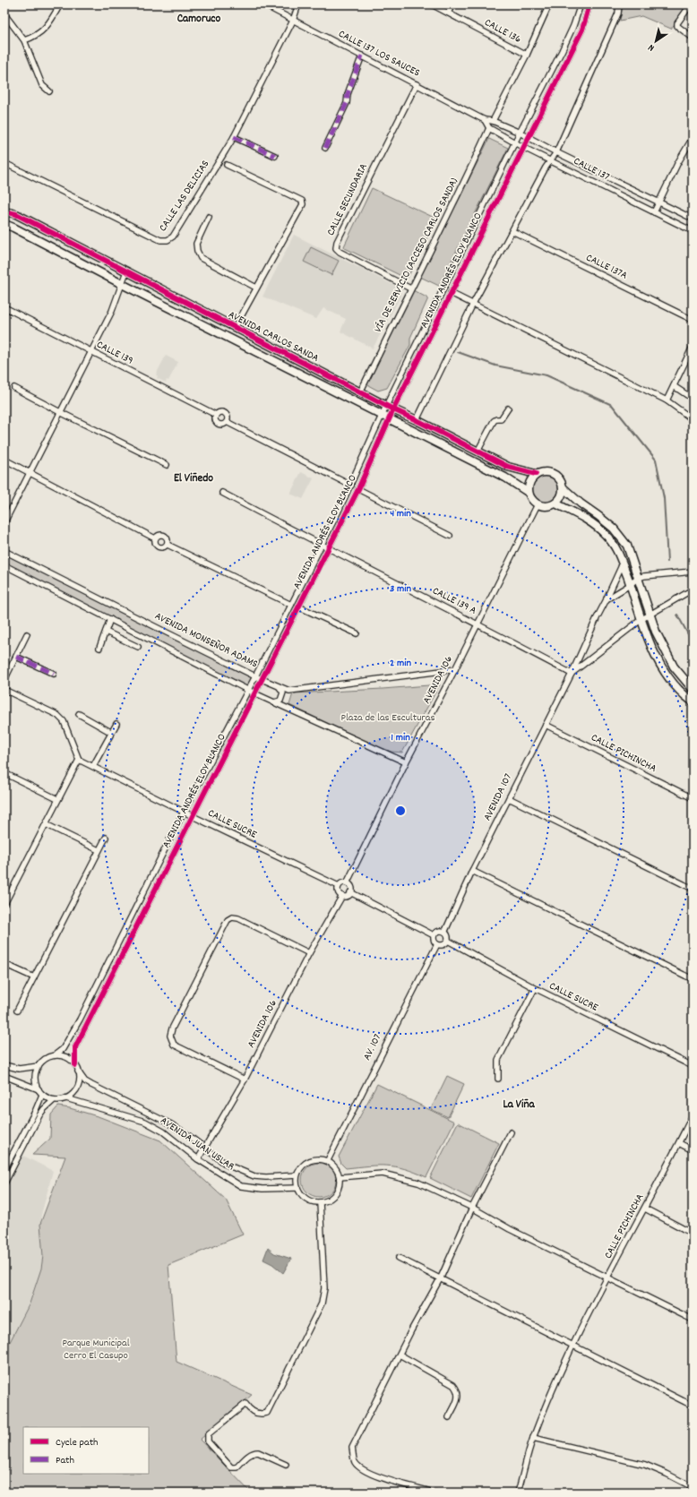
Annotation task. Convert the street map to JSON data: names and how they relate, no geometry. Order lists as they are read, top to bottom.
{
  "streets": {
    "street": [
      "CALLE 136",
      "CALLE 137 LOS SAUCES",
      "CALLE 137",
      "CALLE LAS DELICIAS",
      "CALLE SECUNDARIA",
      "VÍA DE SERVICIO (ACCESO CARLOS SANDA)",
      "CALLE 137A",
      "AVENIDA ANDRÉS ELOY BLANCO",
      "AVENIDA CARLOS SANDA",
      "CALLE 139",
      "CALLE 139 A",
      "AVENIDA MONSEÑOR ADAMS",
      "AVENIDA 106",
      "CALLE PICHINCHA",
      "AVENIDA 107",
      "CALLE SUCRE",
      "AV. 107",
      "AVENIDA JUAN USLAR"
    ]
  },
  "crossings": [
    ["CALLE 137 LOS SAUCES", "CALLE LAS DELICIAS"],
    ["CALLE 137 LOS SAUCES", "CALLE SECUNDARIA"],
    ["CALLE 137", "VÍA DE SERVICIO (ACCESO CARLOS SANDA)"],
    ["CALLE 137", "AVENIDA ANDRÉS ELOY BLANCO"],
    ["CALLE SECUNDARIA", "VÍA DE SERVICIO (ACCESO CARLOS SANDA)"],
    ["VÍA DE SERVICIO (ACCESO CARLOS SANDA)", "AVENIDA CARLOS SANDA"],
    ["AVENIDA ANDRÉS ELOY BLANCO", "AVENIDA CARLOS SANDA"],
    ["AVENIDA ANDRÉS ELOY BLANCO", "CALLE 139 A"],
    ["AVENIDA ANDRÉS ELOY BLANCO", "AVENIDA MONSEÑOR ADAMS"],
    ["AVENIDA ANDRÉS ELOY BLANCO", "CALLE SUCRE"],
    ["AVENIDA ANDRÉS ELOY BLANCO", "AVENIDA JUAN USLAR"],
    ["AVENIDA CARLOS SANDA", "AVENIDA 106"],
    ["CALLE 139 A", "AVENIDA 106"],
    ["CALLE 139 A", "AVENIDA 107"],
    ["AVENIDA MONSEÑOR ADAMS", "AVENIDA 106"],
    ["AVENIDA 106", "CALLE SUCRE"],
    ["AVENIDA 106", "AVENIDA JUAN USLAR"],
    ["CALLE PICHINCHA", "AVENIDA 107"],
    ["AVENIDA 107", "CALLE SUCRE"],
    ["AVENIDA 107", "AV. 107"],
    ["CALLE SUCRE", "AV. 107"],
    ["AV. 107", "AVENIDA JUAN USLAR"]
  ],
  "districts": ["Camoruco", "El Viñedo", "La Viña"],
  "parks": ["Plaza de las Esculturas", "Parque Municipal Cerro El Casupo"],
  "legend": ["Cycle path", "Path"],
  "north": "bottom left",
  "rings": [
    "4 min",
    "3 min",
    "2 min",
    "1 min"
  ]
}
